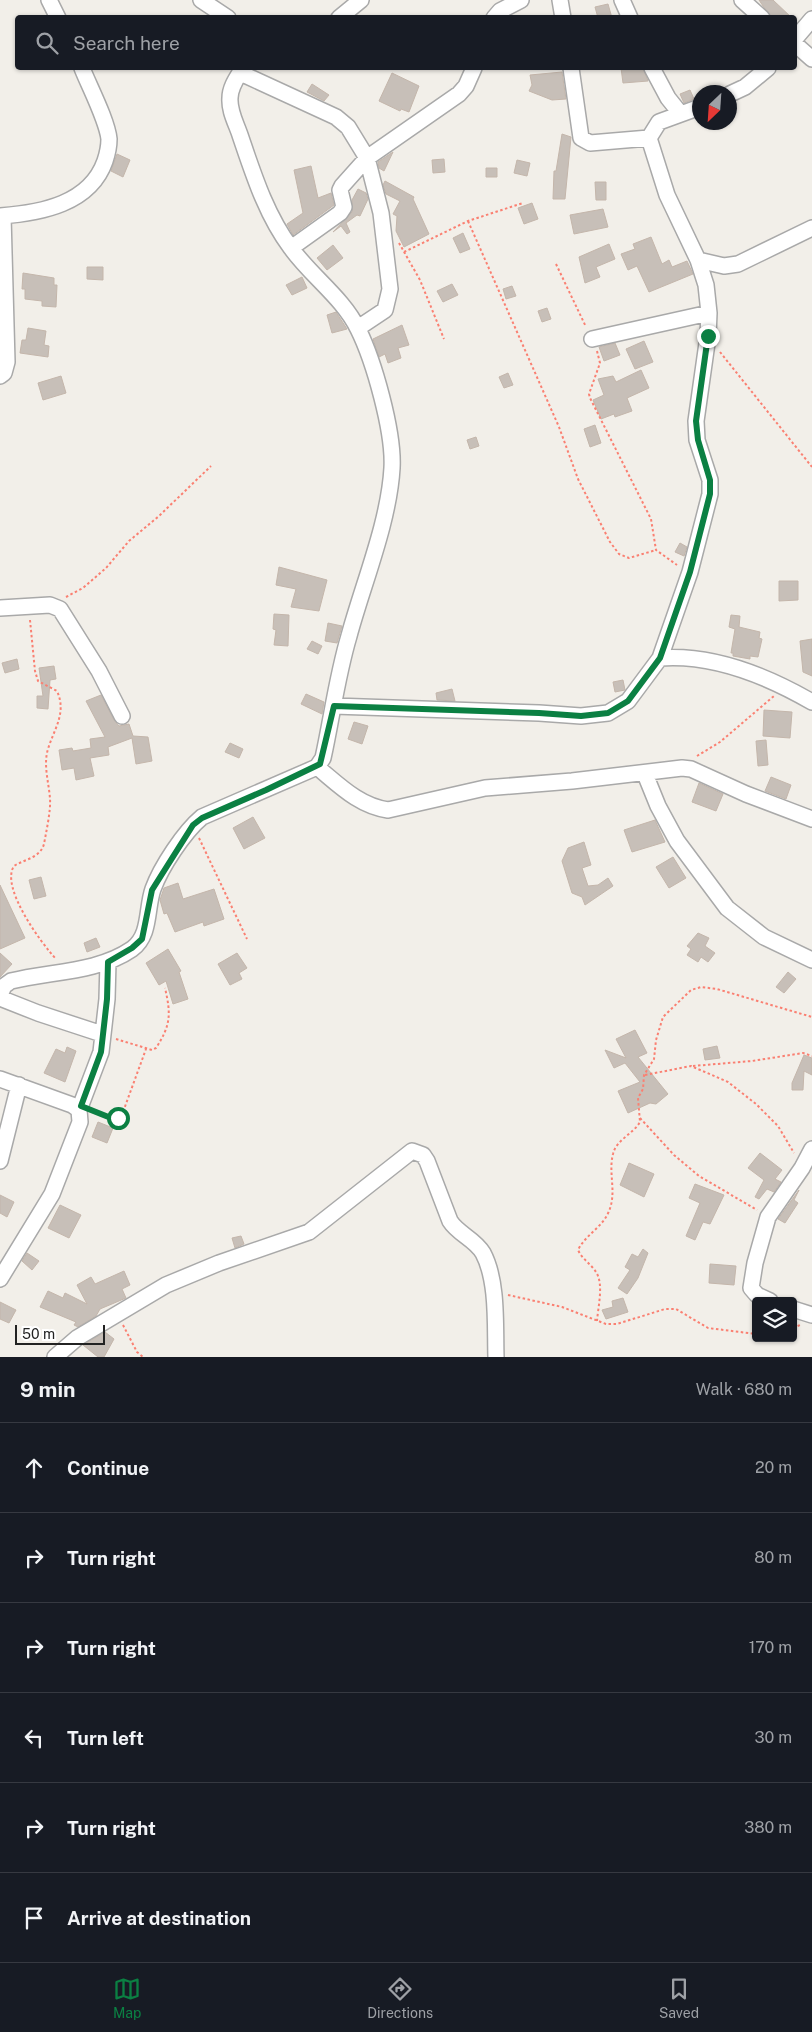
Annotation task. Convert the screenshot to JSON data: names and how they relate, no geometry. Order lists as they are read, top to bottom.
{
  "scale_bar": "50 m",
  "north": "bottom left",
  "page": {
    "search": "Search here",
    "scale": "50 m",
    "heading": ["9 min", "Walk · 680 m"],
    "list": [
      ["Continue", "20 m"],
      ["Turn right", "80 m"],
      ["Turn right", "170 m"],
      ["Turn left", "30 m"],
      ["Turn right", "380 m"],
      "Arrive at destination"
    ],
    "nav": ["Map", "Directions", "Saved"]
  }
}
